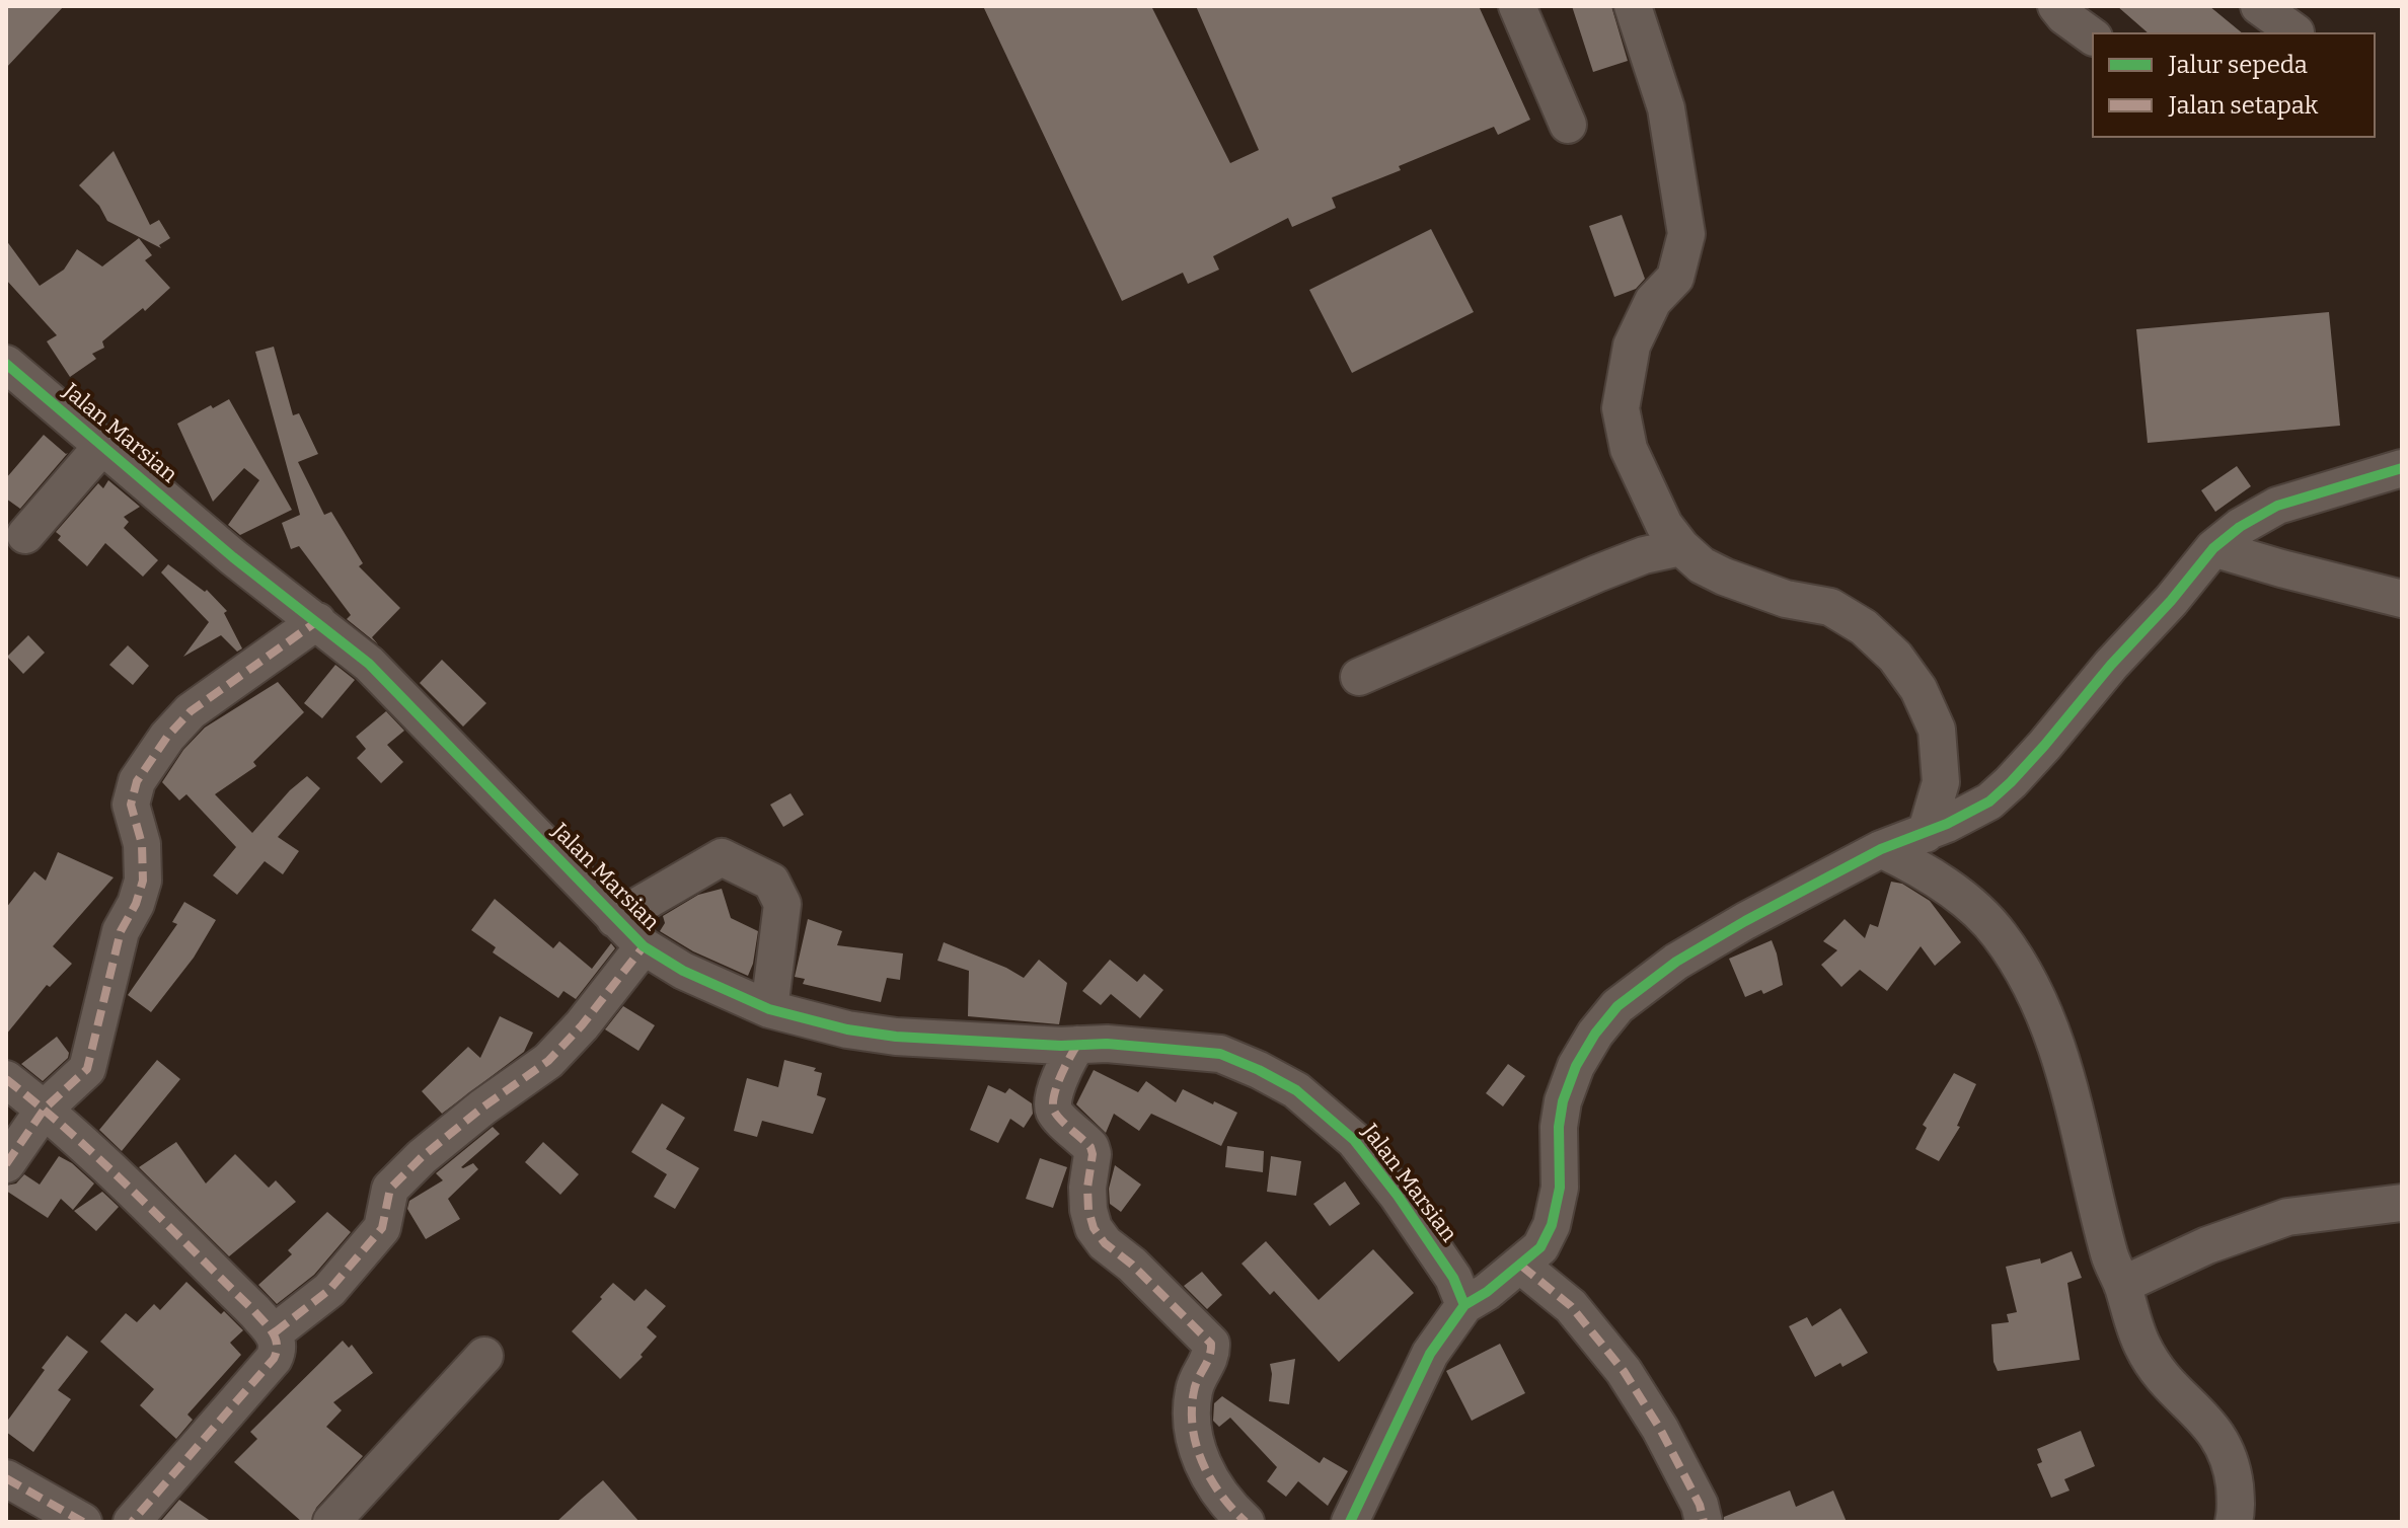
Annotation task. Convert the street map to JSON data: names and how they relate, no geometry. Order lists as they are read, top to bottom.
{
  "streets": {
    "street": ["Jalan Marsian"]
  },
  "legend": ["Jalur sepeda", "Jalan setapak"]
}
